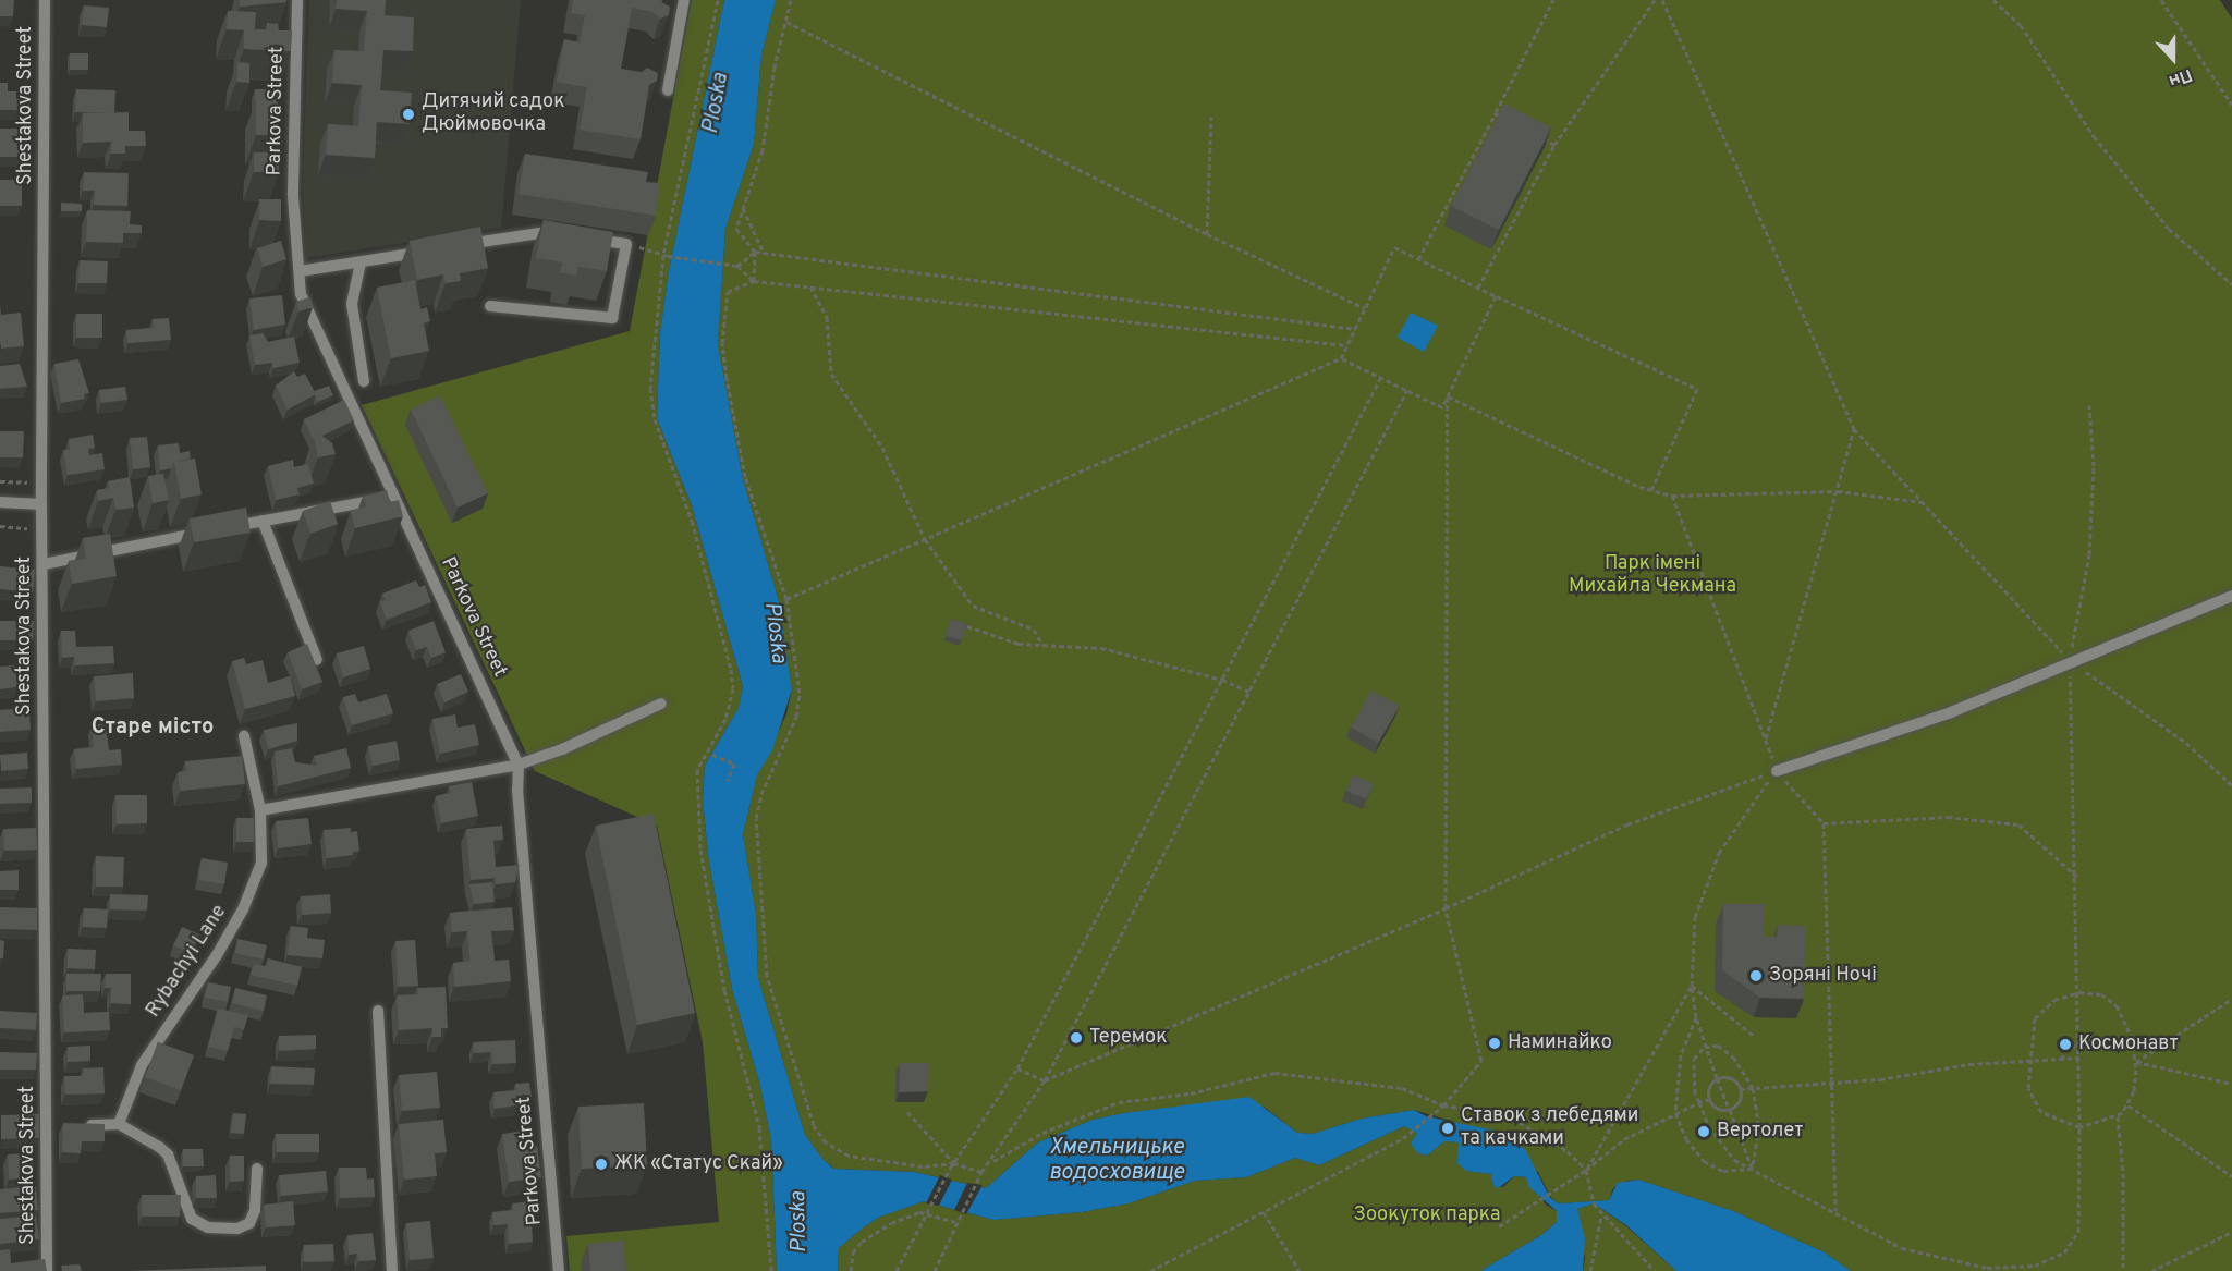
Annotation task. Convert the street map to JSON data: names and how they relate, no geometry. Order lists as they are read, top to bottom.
{
  "streets": {
    "street": ["Shestakova Street", "Parkova Street", "Rybachyi Lane"]
  },
  "districts": ["Старе місто"],
  "water": ["Ploska", "Хмельницьке водосховище"],
  "parks": ["Парк імені Михайла Чекмана", "Зоокуток парка"],
  "places": [
    "Дитячий садок Дюймовочка",
    "Зоряні Ночі",
    "Теремок",
    "Наминайко",
    "Космонавт",
    "Ставок з лебедями та качками",
    "Вертолет",
    "ЖК «Статус Скай»"
  ],
  "north": "bottom"
}
